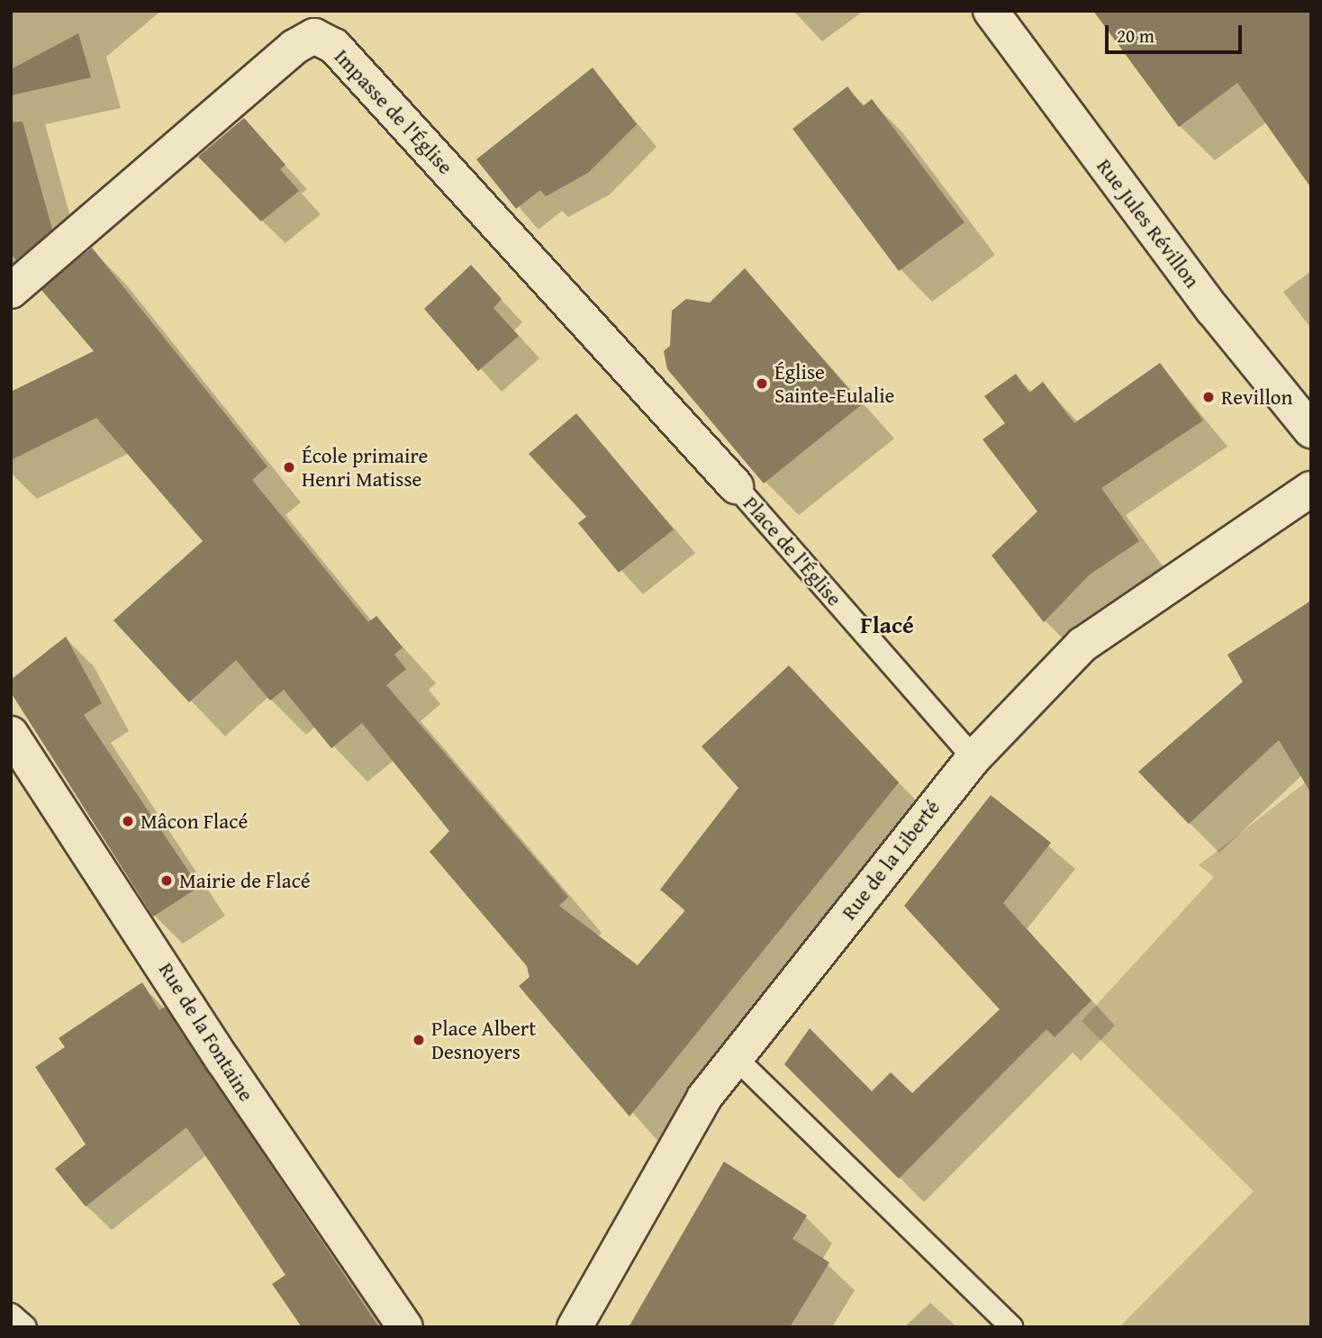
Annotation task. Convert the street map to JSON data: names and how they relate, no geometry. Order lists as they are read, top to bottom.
{
  "streets": {
    "street": [
      "Impasse de l'Église",
      "Rue Jules Révillon",
      "Rue de la Liberté",
      "Rue de la Fontaine"
    ],
    "lane": ["Place de l'Église"]
  },
  "crossings": [
    ["Impasse de l'Église", "Place de l'Église"],
    ["Place de l'Église", "Rue de la Liberté"]
  ],
  "districts": ["Flacé"],
  "places": [
    "Église Sainte-Eulalie",
    "Revillon",
    "École primaire Henri Matisse",
    "Mâcon Flacé",
    "Mairie de Flacé",
    "Place Albert Desnoyers"
  ],
  "scale_bar": "20 m"
}
